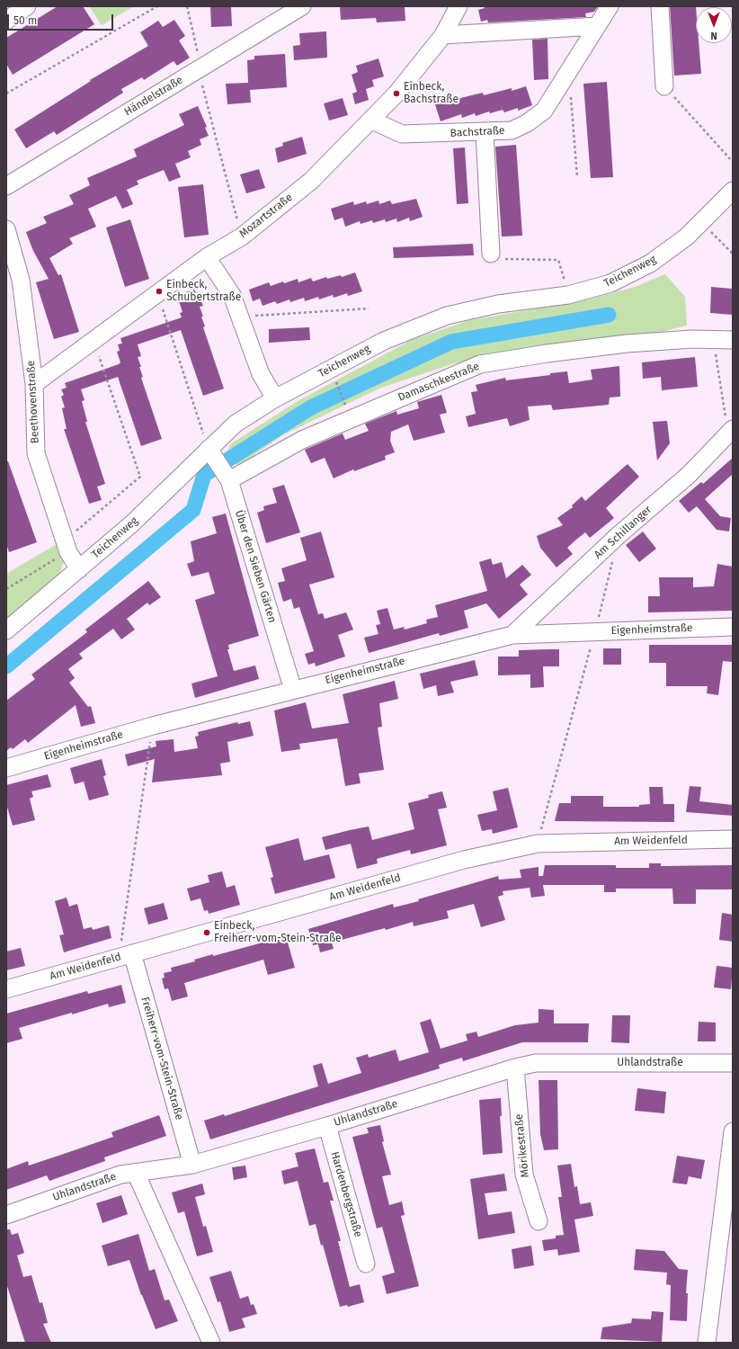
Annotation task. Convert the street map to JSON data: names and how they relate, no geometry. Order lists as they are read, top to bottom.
{
  "streets": {
    "street": [
      "Händelstraße",
      "Bachstraße",
      "Mozartstraße",
      "Teichenweg",
      "Damaschkestraße",
      "Beethovenstraße",
      "Am Schillanger",
      "Über den Sieben Gärten",
      "Eigenheimstraße",
      "Am Weidenfeld",
      "Freiherr-vom-Stein-Straße",
      "Uhlandstraße",
      "Mörikestraße",
      "Hardenbergstraße"
    ]
  },
  "crossings": [
    ["Bachstraße", "Mozartstraße"],
    ["Mozartstraße", "Beethovenstraße"],
    ["Teichenweg", "Beethovenstraße"],
    ["Teichenweg", "Über den Sieben Gärten"],
    ["Damaschkestraße", "Über den Sieben Gärten"],
    ["Am Schillanger", "Eigenheimstraße"],
    ["Über den Sieben Gärten", "Eigenheimstraße"],
    ["Am Weidenfeld", "Freiherr-vom-Stein-Straße"],
    ["Freiherr-vom-Stein-Straße", "Uhlandstraße"],
    ["Uhlandstraße", "Mörikestraße"],
    ["Uhlandstraße", "Hardenbergstraße"]
  ],
  "places": ["Einbeck, Bachstraße", "Einbeck, Schubertstraße", "Einbeck, Freiherr-vom-Stein-Straße"],
  "scale_bar": "50 m",
  "north": "bottom"
}
